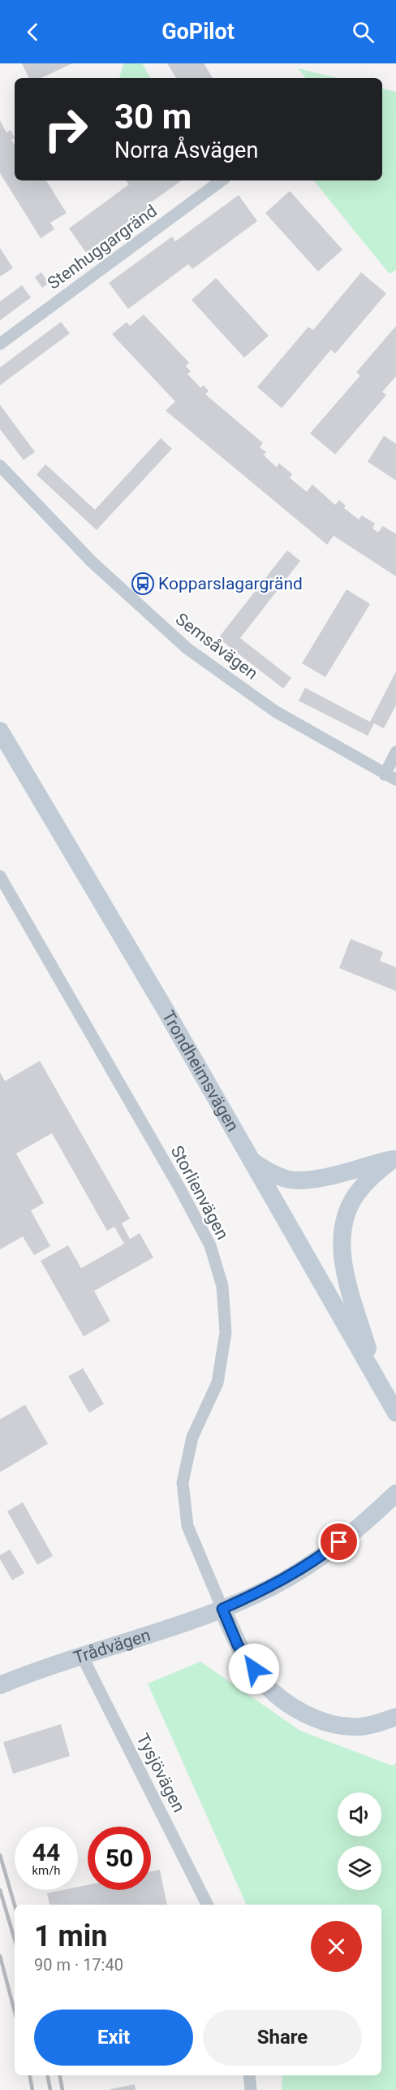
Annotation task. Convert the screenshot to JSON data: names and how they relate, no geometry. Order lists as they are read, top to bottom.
{
  "streets": {
    "main road": ["Trondheimsvägen", "Trådvägen"],
    "street": [
      "Stenhuggargränd",
      "Semsåvägen",
      "Storlienvägen",
      "Tysjövägen"
    ]
  },
  "crossings": [
    ["Storlienvägen", "Trådvägen"],
    ["Trådvägen", "Tysjövägen"]
  ],
  "places": {
    "bus stop": ["Kopparslagargränd"]
  },
  "page": {
    "header": "GoPilot",
    "turn": ["30 m", "Norra Åsvägen"],
    "speed": "44 km/h",
    "limit": "50",
    "heading": ["1 min", "90 m · 17:40"],
    "buttons": ["Exit", "Share"]
  }
}
